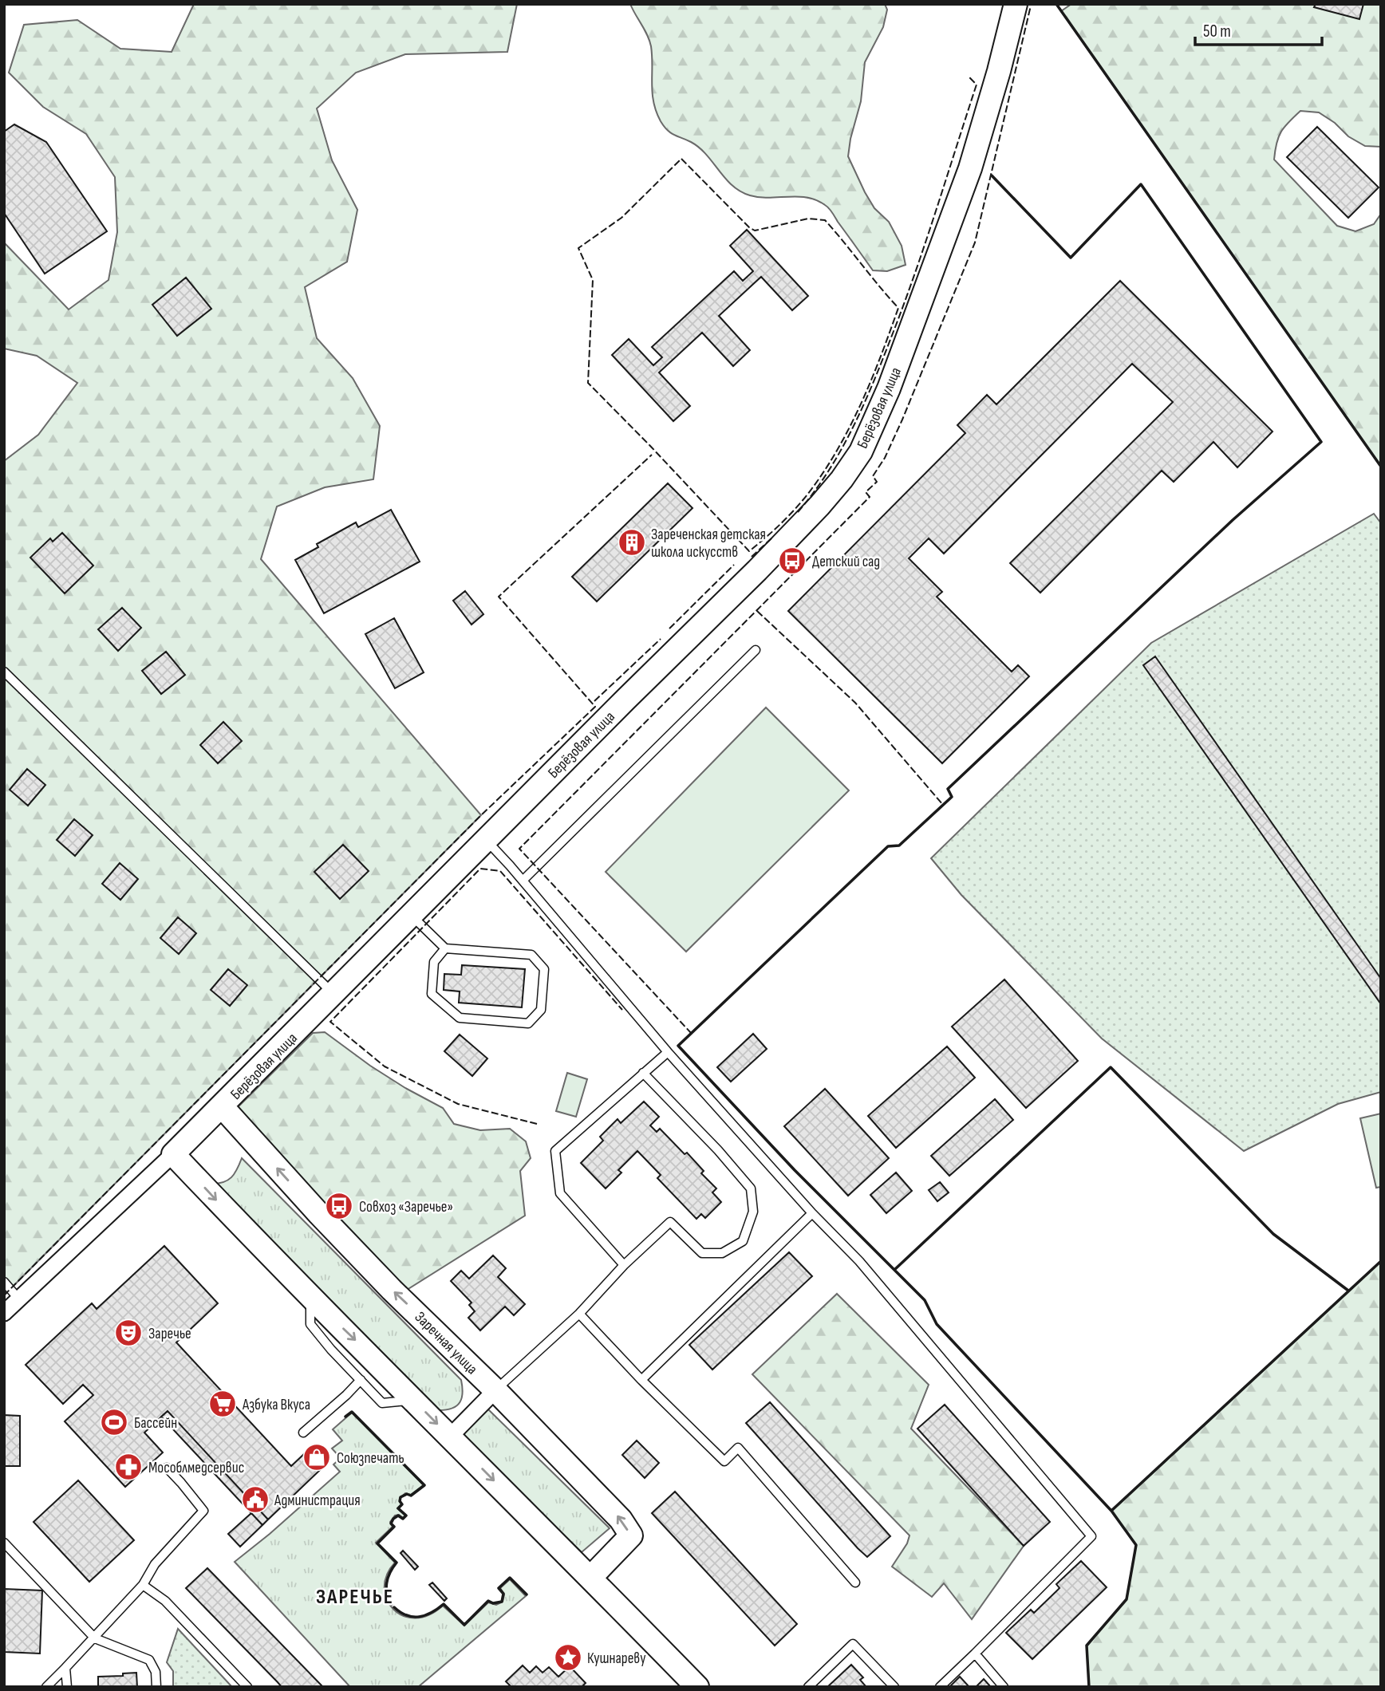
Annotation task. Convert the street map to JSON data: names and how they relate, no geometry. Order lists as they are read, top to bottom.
{
  "streets": {
    "street": ["Берёзовая улица", "Заречная улица"]
  },
  "crossings": [
    ["Берёзовая улица", "Заречная улица"]
  ],
  "districts": ["ЗАРЕЧЬЕ"],
  "places": {
    "building": ["Зареченская детская школа искусств"],
    "bus stop": ["Детский сад", "Совхоз «Заречье»"],
    "theatre": ["Заречье"],
    "supermarket": ["Азбука Вкуса"],
    "sports": ["Бассейн"],
    "shop": ["Союзпечать"],
    "pharmacy": ["Мособлмедсервис"],
    "public building": ["Администрация"],
    "place": ["Кушнареву"]
  },
  "scale_bar": "50 m"
}
